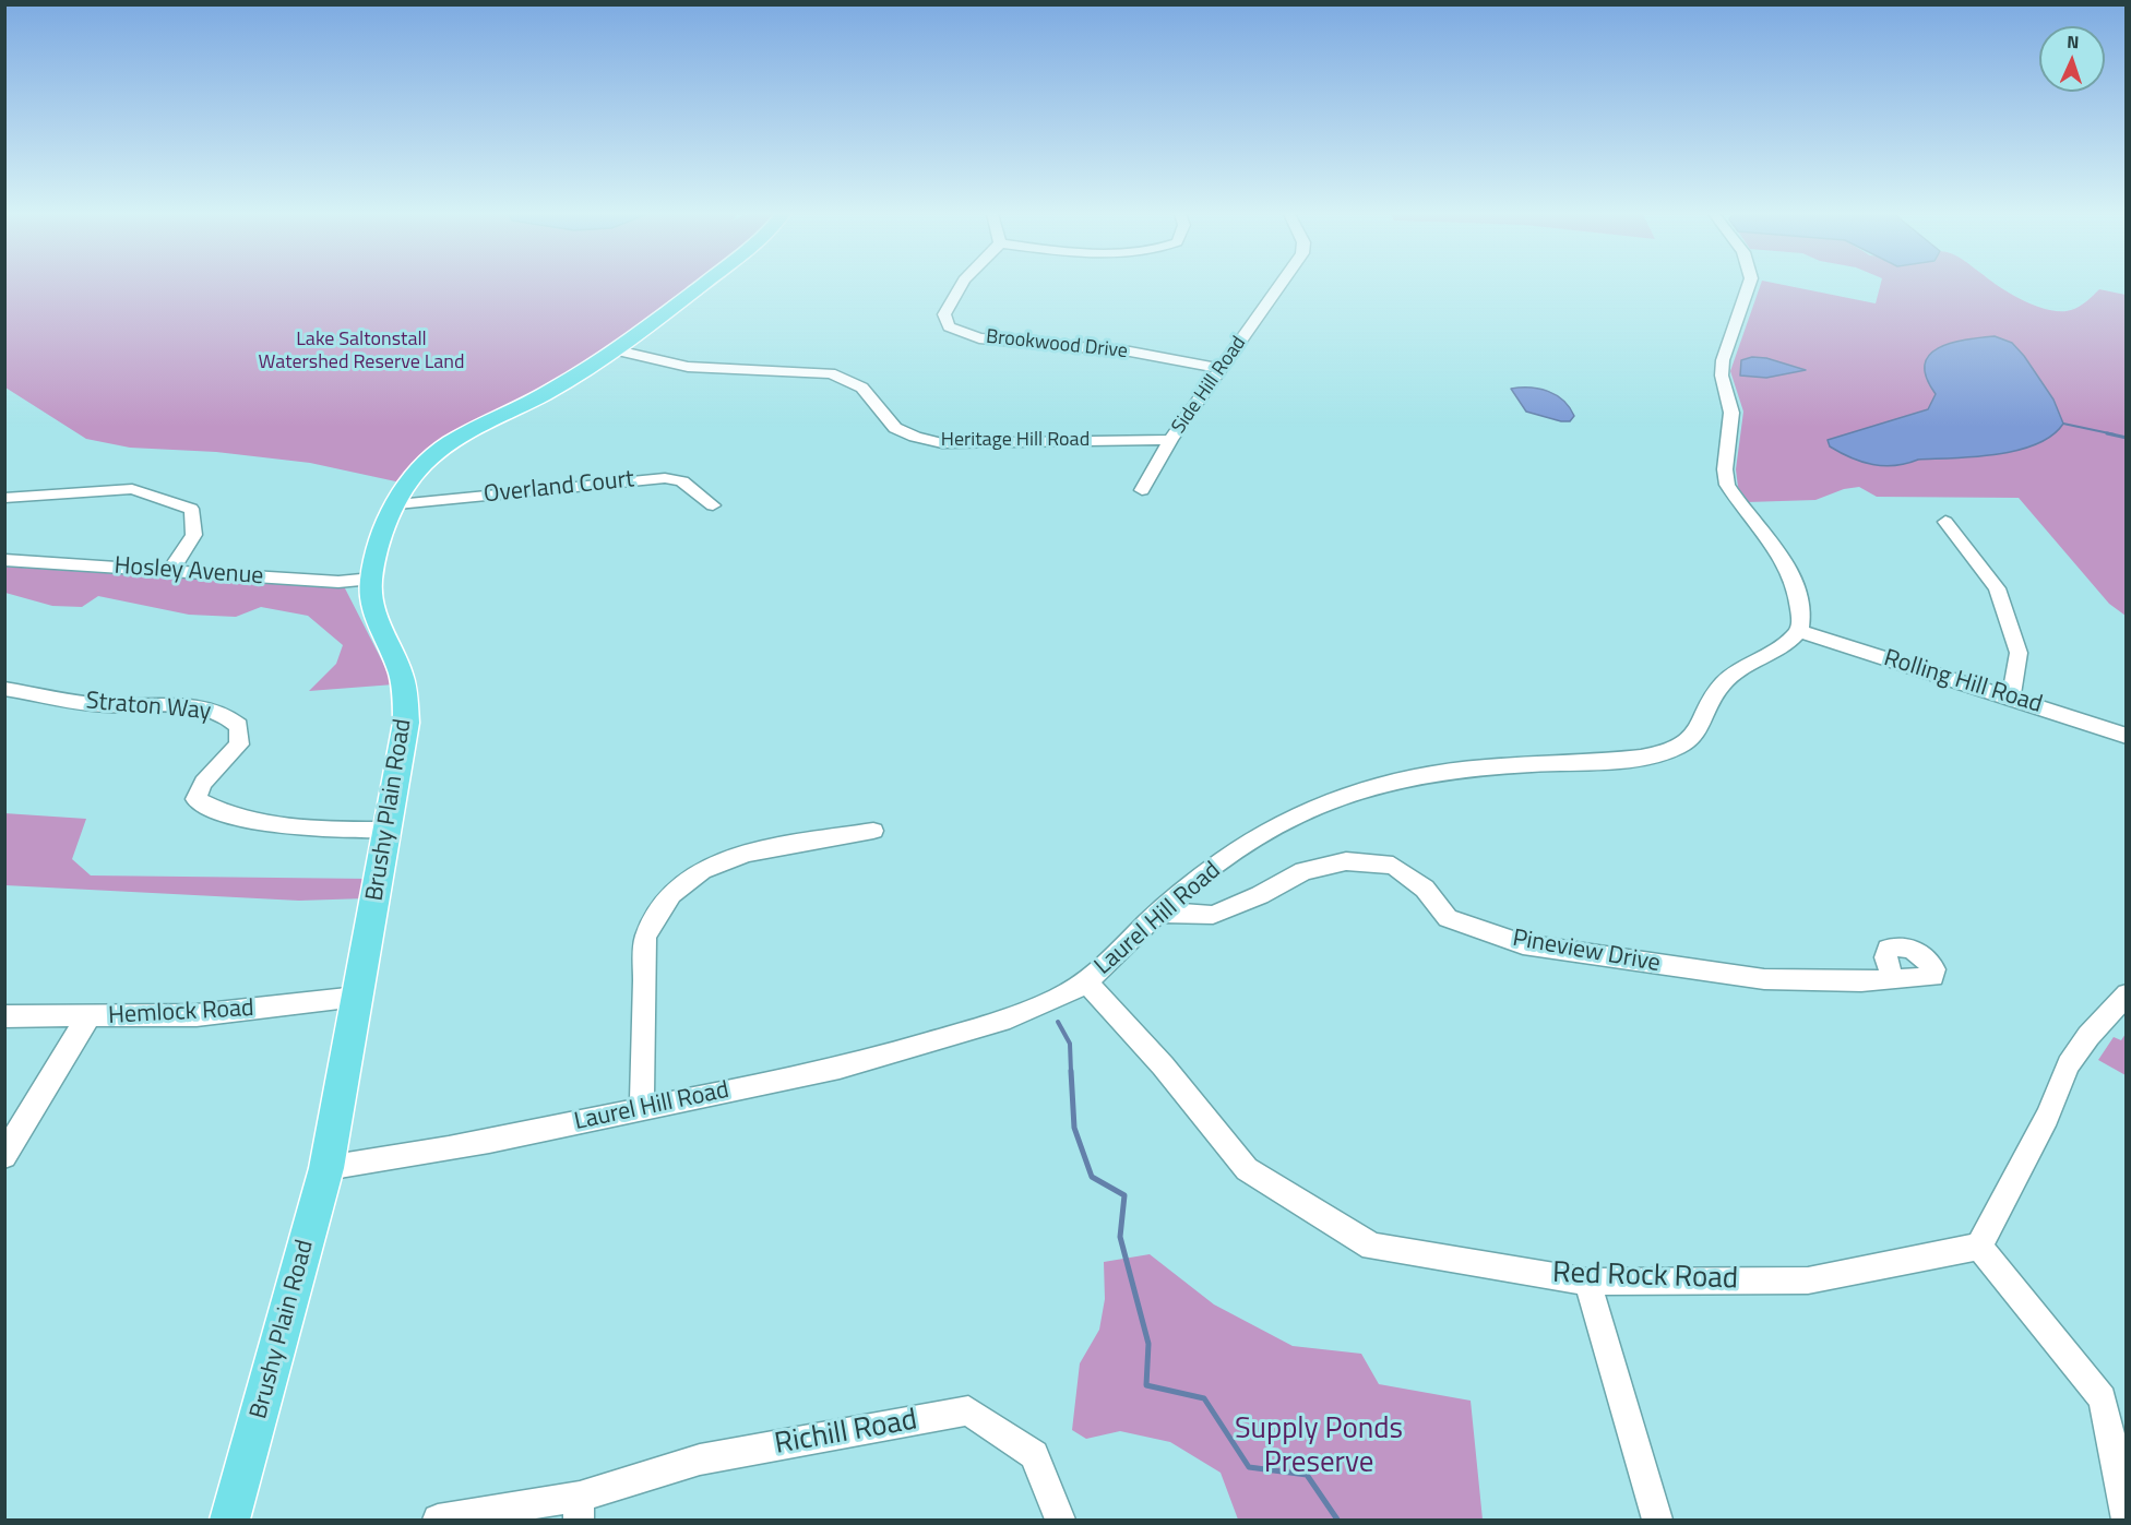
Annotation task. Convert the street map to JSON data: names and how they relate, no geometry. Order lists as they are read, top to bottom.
{
  "streets": {
    "main road": ["Brushy Plain Road"],
    "street": [
      "Brookwood Drive",
      "Side Hill Road",
      "Heritage Hill Road",
      "Overland Court",
      "Hosley Avenue",
      "Rolling Hill Road",
      "Straton Way",
      "Laurel Hill Road",
      "Pineview Drive",
      "Hemlock Road",
      "Red Rock Road",
      "Richill Road"
    ]
  },
  "crossings": [
    ["Brookwood Drive", "Side Hill Road"],
    ["Side Hill Road", "Heritage Hill Road"],
    ["Heritage Hill Road", "Brushy Plain Road"],
    ["Overland Court", "Brushy Plain Road"],
    ["Hosley Avenue", "Brushy Plain Road"],
    ["Rolling Hill Road", "Laurel Hill Road"],
    ["Straton Way", "Brushy Plain Road"],
    ["Brushy Plain Road", "Laurel Hill Road"],
    ["Brushy Plain Road", "Hemlock Road"],
    ["Laurel Hill Road", "Pineview Drive"],
    ["Laurel Hill Road", "Red Rock Road"]
  ],
  "parks": ["Lake Saltonstall Watershed Reserve Land", "Supply Ponds Preserve"],
  "north": "top"
}
